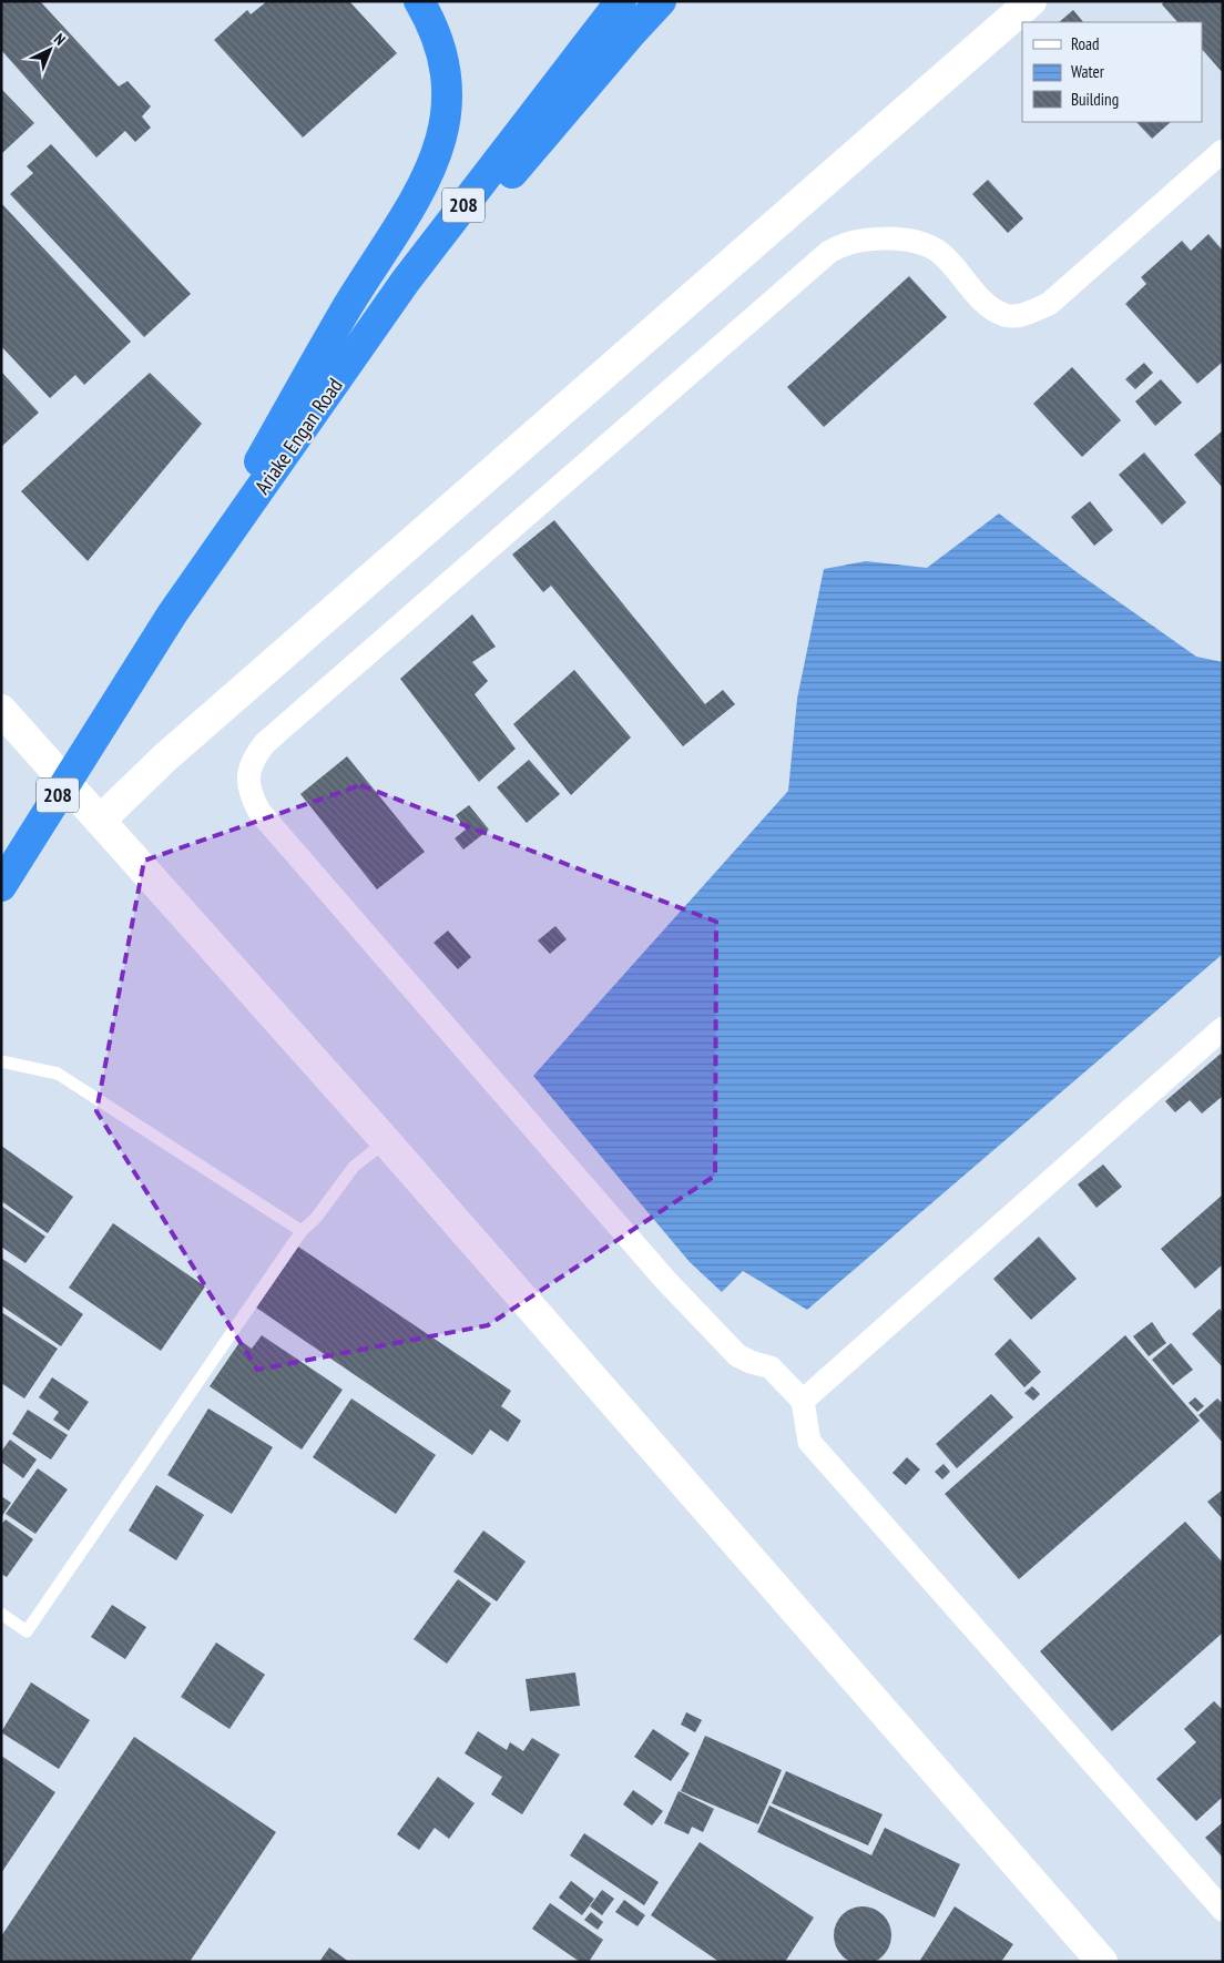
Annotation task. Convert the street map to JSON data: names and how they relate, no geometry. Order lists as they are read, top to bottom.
{
  "streets": {
    "highway": ["208", "Ariake Engan Road"]
  },
  "legend": ["Road", "Water", "Building"],
  "north": "top right"
}
